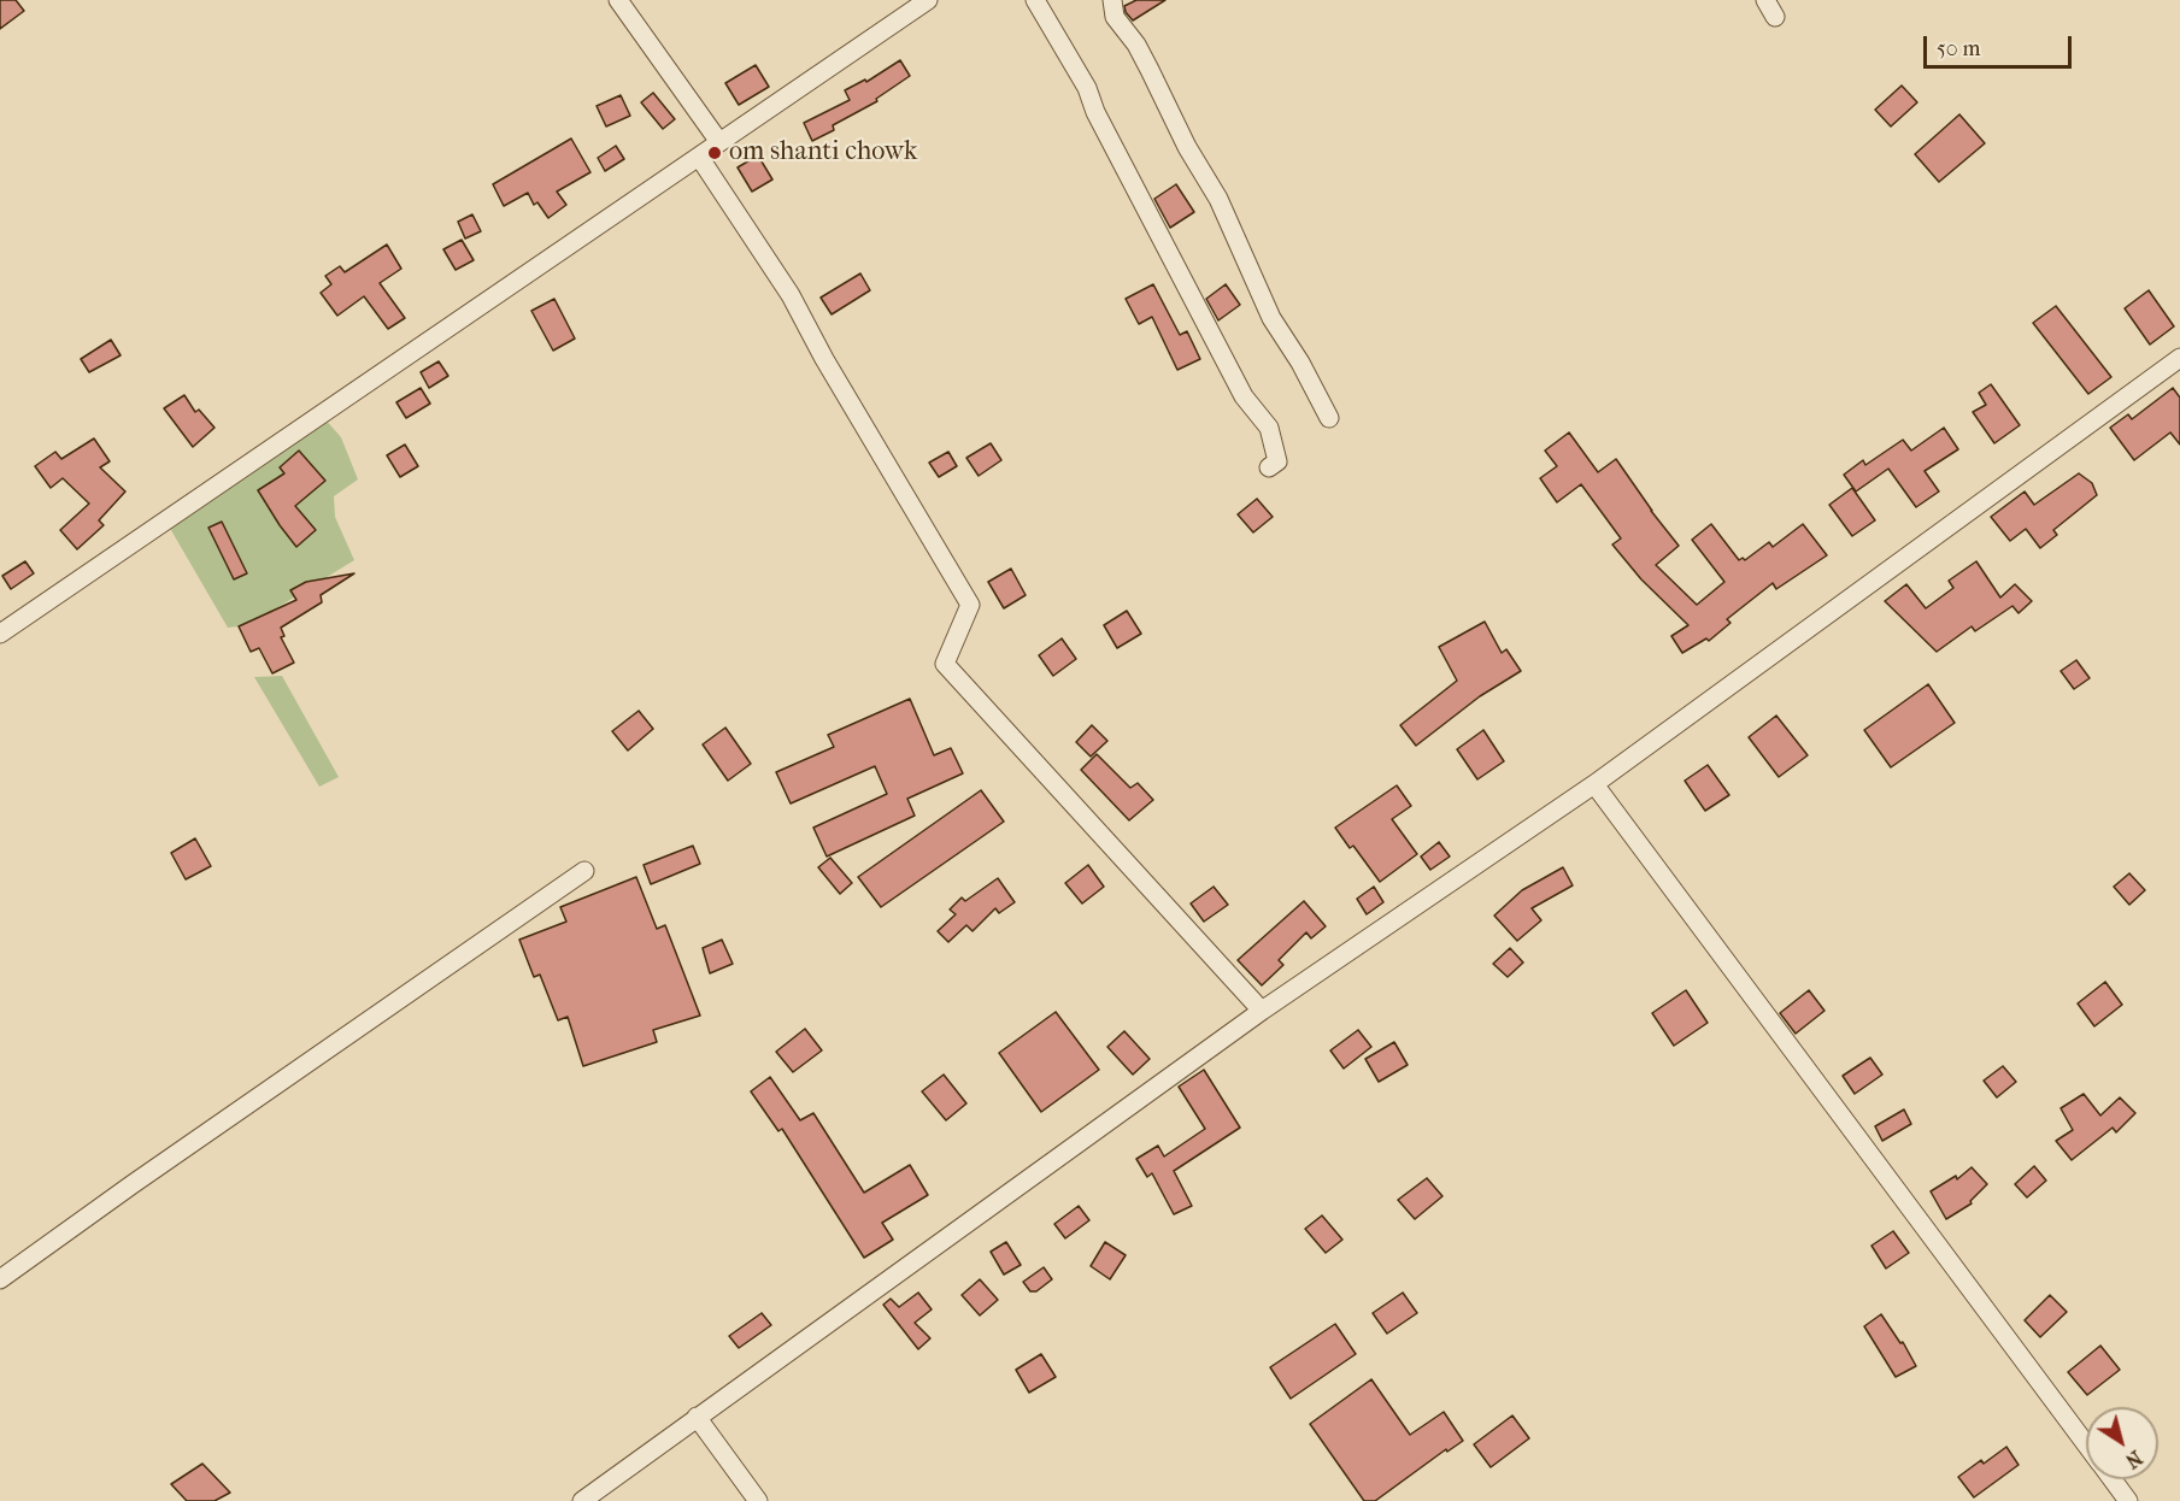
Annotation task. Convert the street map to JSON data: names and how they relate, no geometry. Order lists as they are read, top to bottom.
{
  "places": ["om shanti chowk"],
  "scale_bar": "50 m",
  "north": "bottom right"
}
